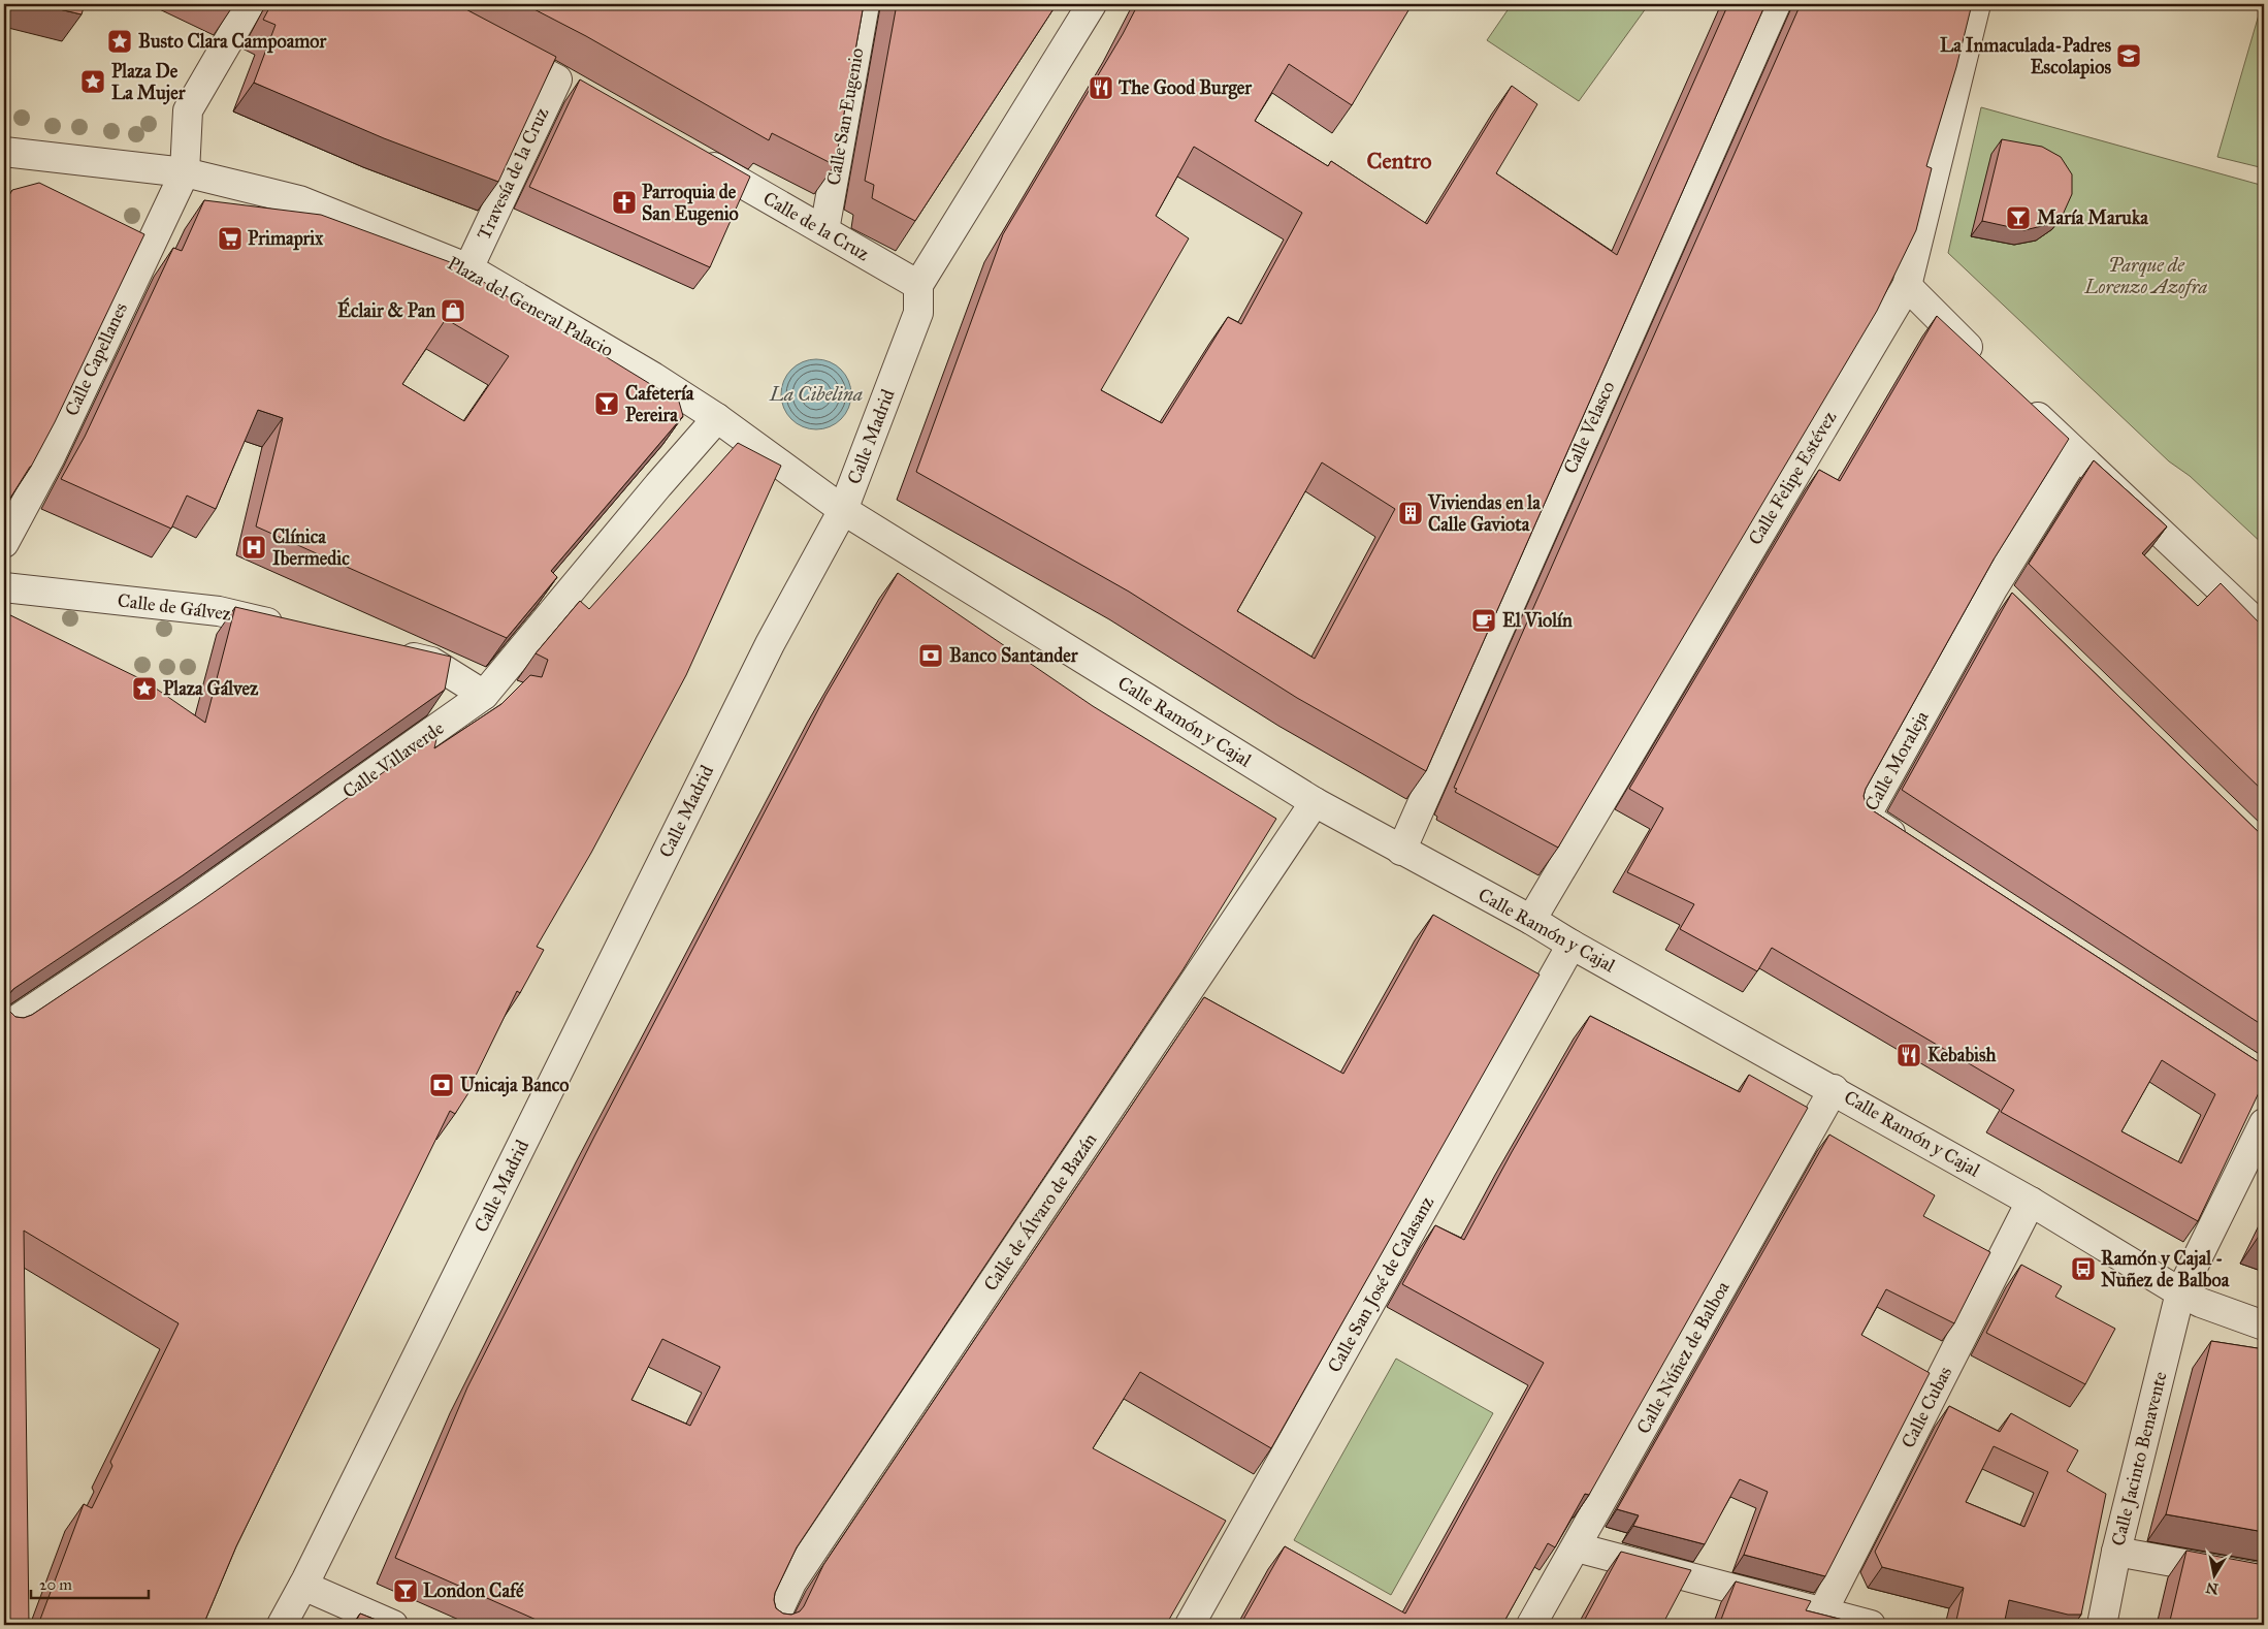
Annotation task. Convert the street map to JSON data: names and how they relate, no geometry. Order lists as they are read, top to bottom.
{
  "streets": {
    "street": [
      "Calle San Eugenio",
      "Travesía de la Cruz",
      "Calle de la Cruz",
      "Plaza del General Palacio",
      "Calle Capellanes",
      "Calle Velasco",
      "Calle Madrid",
      "Calle Felipe Estévez",
      "Calle de Gálvez",
      "Calle Ramón y Cajal",
      "Calle Villaverde",
      "Calle Moraleja",
      "Calle de Álvaro de Bazán",
      "Calle San José de Calasanz",
      "Calle Núñez de Balboa",
      "Calle Cubas",
      "Calle Jacinto Benavente"
    ]
  },
  "crossings": [
    ["Calle San Eugenio", "Calle de la Cruz"],
    ["Travesía de la Cruz", "Plaza del General Palacio"],
    ["Calle de la Cruz", "Calle Madrid"],
    ["Plaza del General Palacio", "Calle Capellanes"],
    ["Plaza del General Palacio", "Calle Madrid"],
    ["Plaza del General Palacio", "Calle Ramón y Cajal"],
    ["Plaza del General Palacio", "Calle Villaverde"],
    ["Calle Velasco", "Calle Ramón y Cajal"],
    ["Calle Madrid", "Calle Ramón y Cajal"],
    ["Calle Felipe Estévez", "Calle Ramón y Cajal"],
    ["Calle Ramón y Cajal", "Calle de Álvaro de Bazán"],
    ["Calle Ramón y Cajal", "Calle San José de Calasanz"],
    ["Calle Ramón y Cajal", "Calle Núñez de Balboa"],
    ["Calle Ramón y Cajal", "Calle Cubas"],
    ["Calle Ramón y Cajal", "Calle Jacinto Benavente"]
  ],
  "districts": ["Centro"],
  "water": ["La Cibelina"],
  "parks": ["Parque de Lorenzo Azofra"],
  "places": {
    "place": ["Busto Clara Campoamor", "Plaza De La Mujer", "Plaza Gálvez"],
    "school or university": ["La Inmaculada-Padres Escolapios"],
    "restaurant": ["The Good Burger", "Kebabish"],
    "church": ["Parroquia de San Eugenio"],
    "bar": ["María Maruka", "Cafetería Pereira", "London Café"],
    "supermarket": ["Primaprix"],
    "shop": ["Éclair & Pan"],
    "building": ["Viviendas en la Calle Gaviota"],
    "hospital": ["Clínica Ibermedic"],
    "cafe": ["El Violín"],
    "bank": ["Banco Santander", "Unicaja Banco"],
    "bus stop": ["Ramón y Cajal - Nuñez de Balboa"]
  },
  "scale_bar": "20 m",
  "north": "bottom"
}
